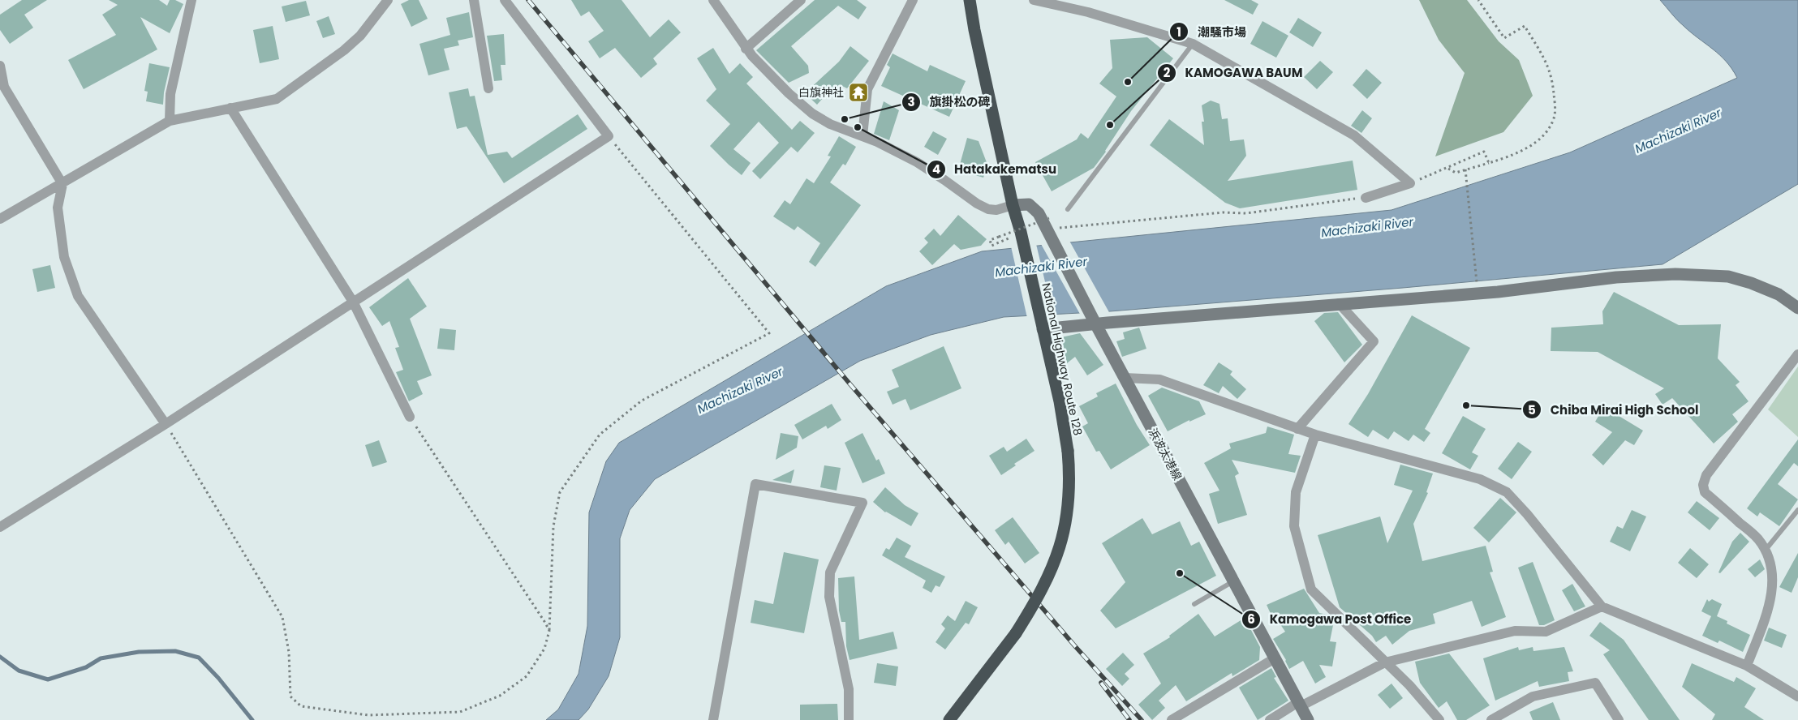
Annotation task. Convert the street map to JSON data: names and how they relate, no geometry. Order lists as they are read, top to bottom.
{
  "streets": {
    "highway": ["National Highway Route 128"],
    "street": ["浜波太港線"]
  },
  "crossings": [
    ["National Highway Route 128", "浜波太港線"]
  ],
  "water": ["Machizaki River"],
  "places": {
    "other": [
      "潮騒市場",
      "旗掛松の碑",
      "KAMOGAWA BAUM",
      "Hatakakematsu",
      "Chiba Mirai High School",
      "Kamogawa Post Office"
    ],
    "temple": ["白旗神社"]
  }
}
